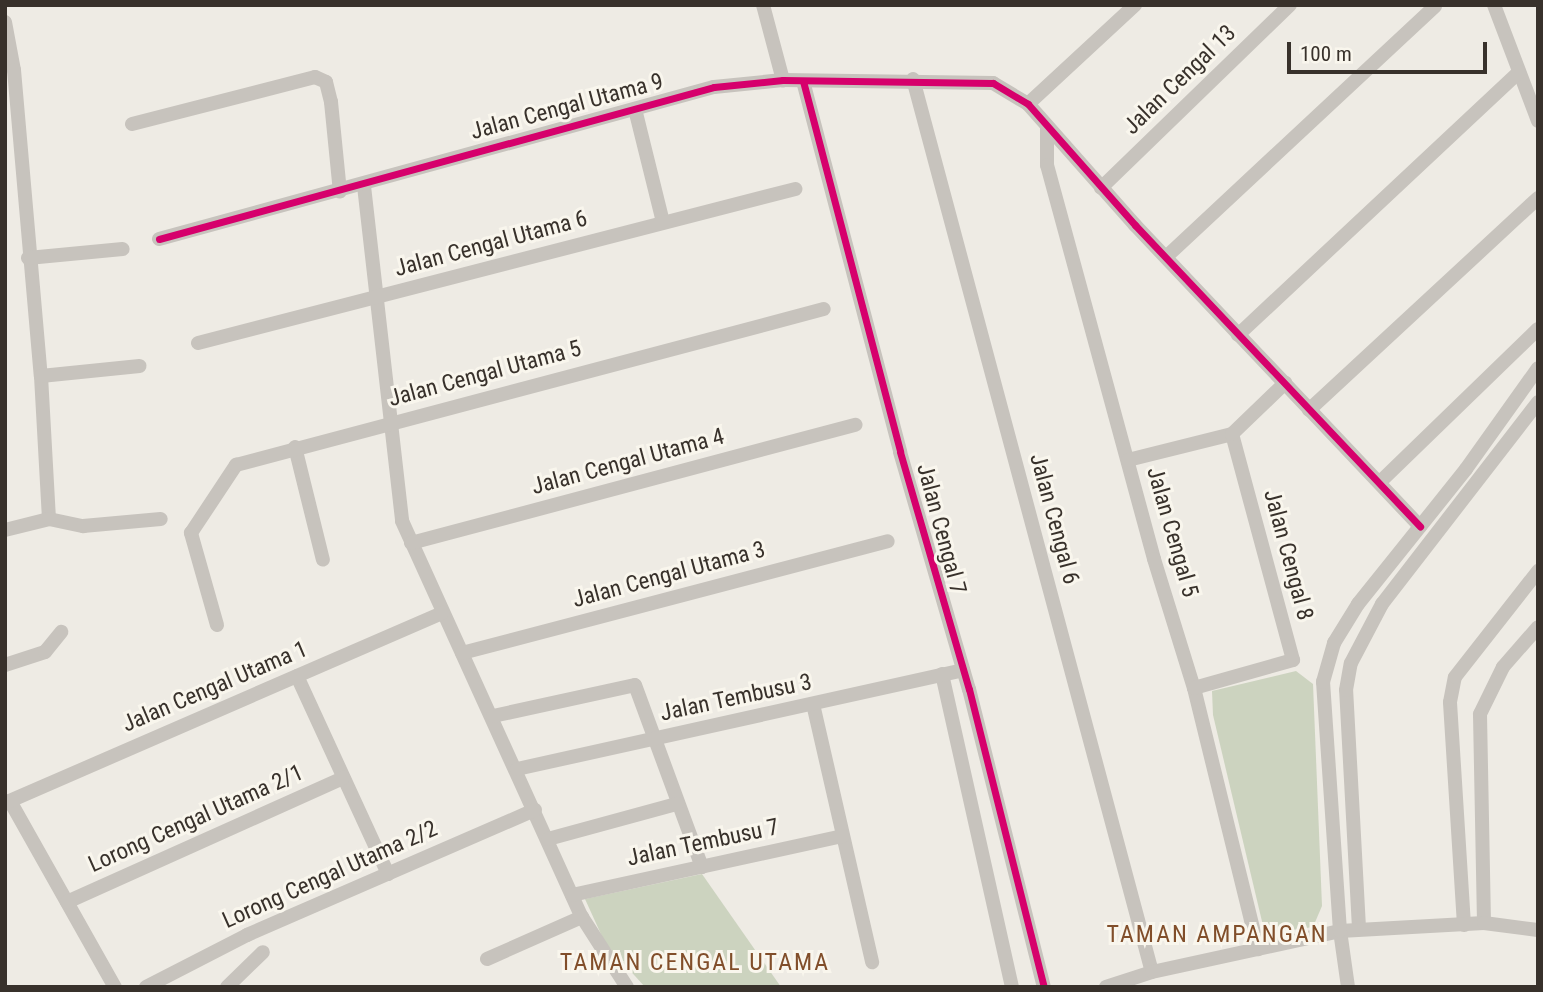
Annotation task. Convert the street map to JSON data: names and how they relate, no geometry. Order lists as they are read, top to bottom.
{
  "streets": {
    "street": [
      "Jalan Cengal 13",
      "Jalan Cengal Utama 9",
      "Jalan Cengal Utama 6",
      "Jalan Cengal Utama 5",
      "Jalan Cengal Utama 4",
      "Jalan Cengal 6",
      "Jalan Cengal 7",
      "Jalan Cengal 5",
      "Jalan Cengal 8",
      "Jalan Cengal Utama 3",
      "Jalan Cengal Utama 1",
      "Jalan Tembusu 3",
      "Lorong Cengal Utama 2/1",
      "Jalan Tembusu 7",
      "Lorong Cengal Utama 2/2"
    ]
  },
  "crossings": [
    ["Jalan Cengal 13", "Jalan Cengal Utama 9"],
    ["Jalan Cengal Utama 9", "Jalan Cengal 6"],
    ["Jalan Cengal Utama 9", "Jalan Cengal 7"],
    ["Jalan Cengal Utama 9", "Jalan Cengal 5"],
    ["Jalan Cengal 7", "Jalan Tembusu 3"],
    ["Jalan Cengal 5", "Jalan Cengal 8"]
  ],
  "districts": ["TAMAN AMPANGAN", "TAMAN CENGAL UTAMA"],
  "scale_bar": "100 m"
}
